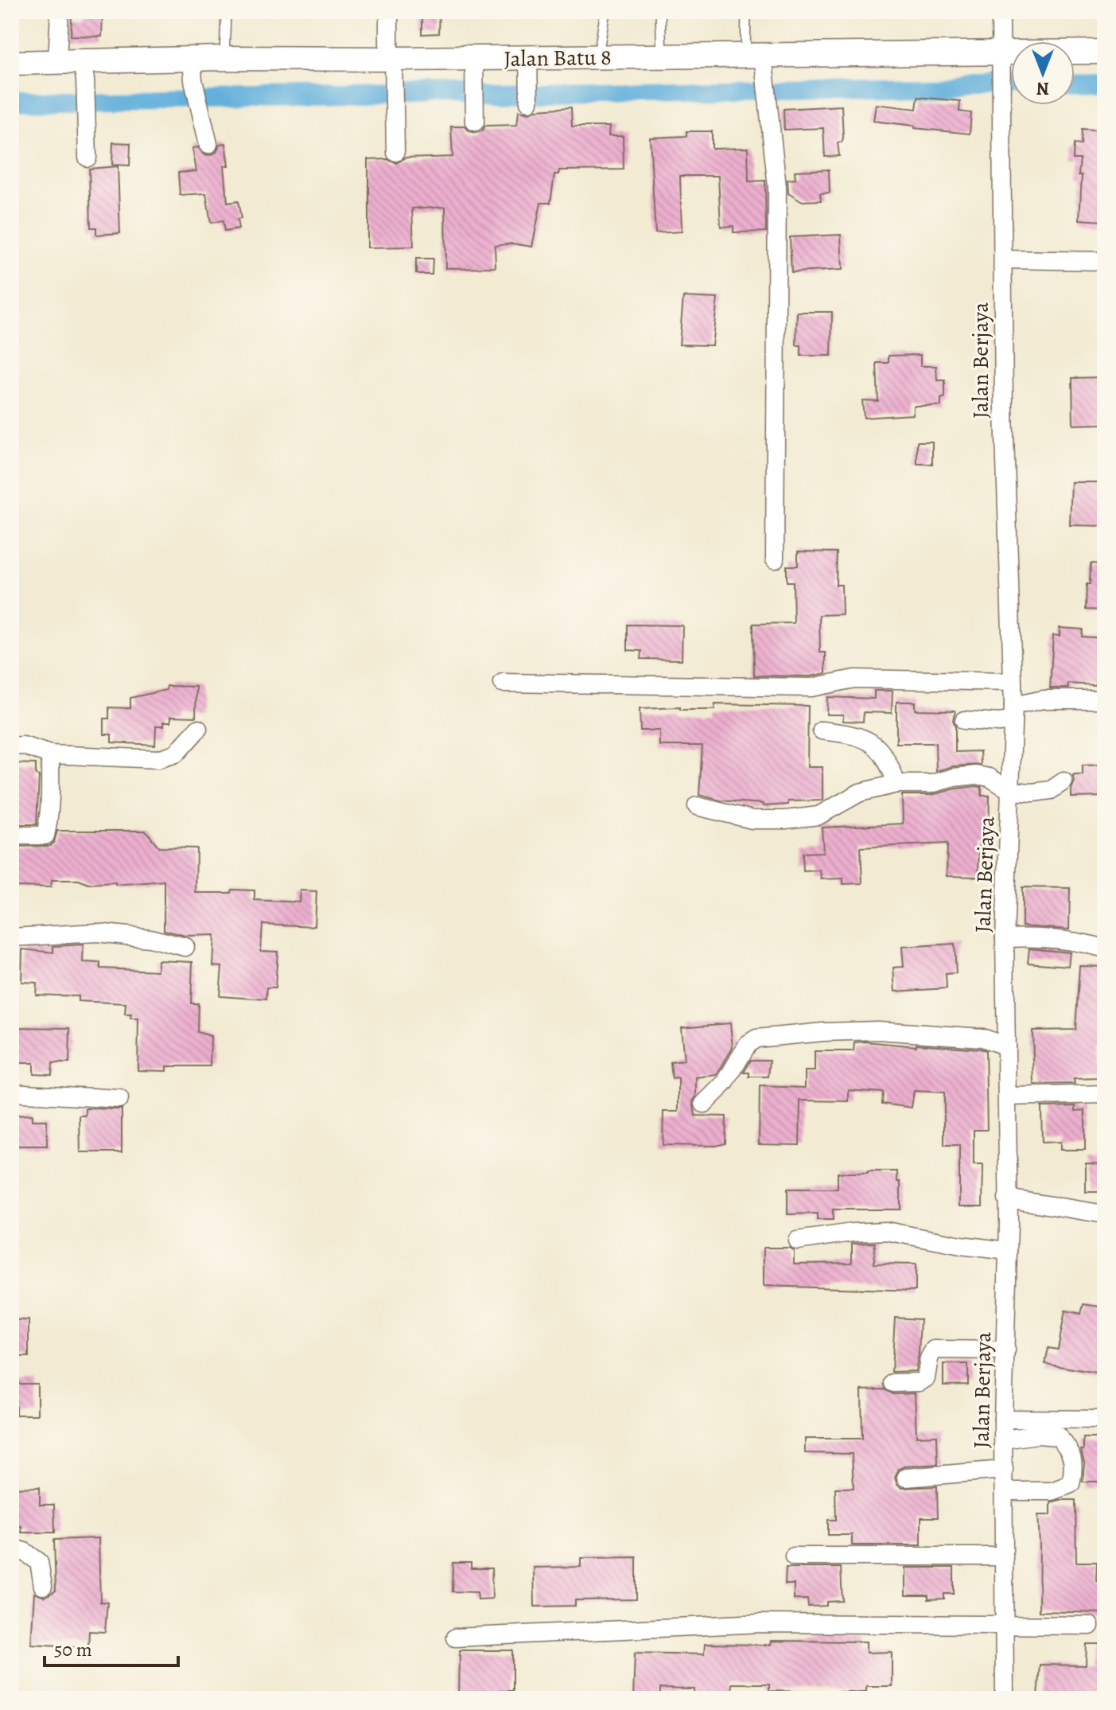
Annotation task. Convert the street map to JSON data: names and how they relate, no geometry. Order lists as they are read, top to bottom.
{
  "streets": {
    "street": ["Jalan Batu 8", "Jalan Berjaya"]
  },
  "crossings": [
    ["Jalan Batu 8", "Jalan Berjaya"]
  ],
  "scale_bar": "50 m",
  "north": "bottom"
}
